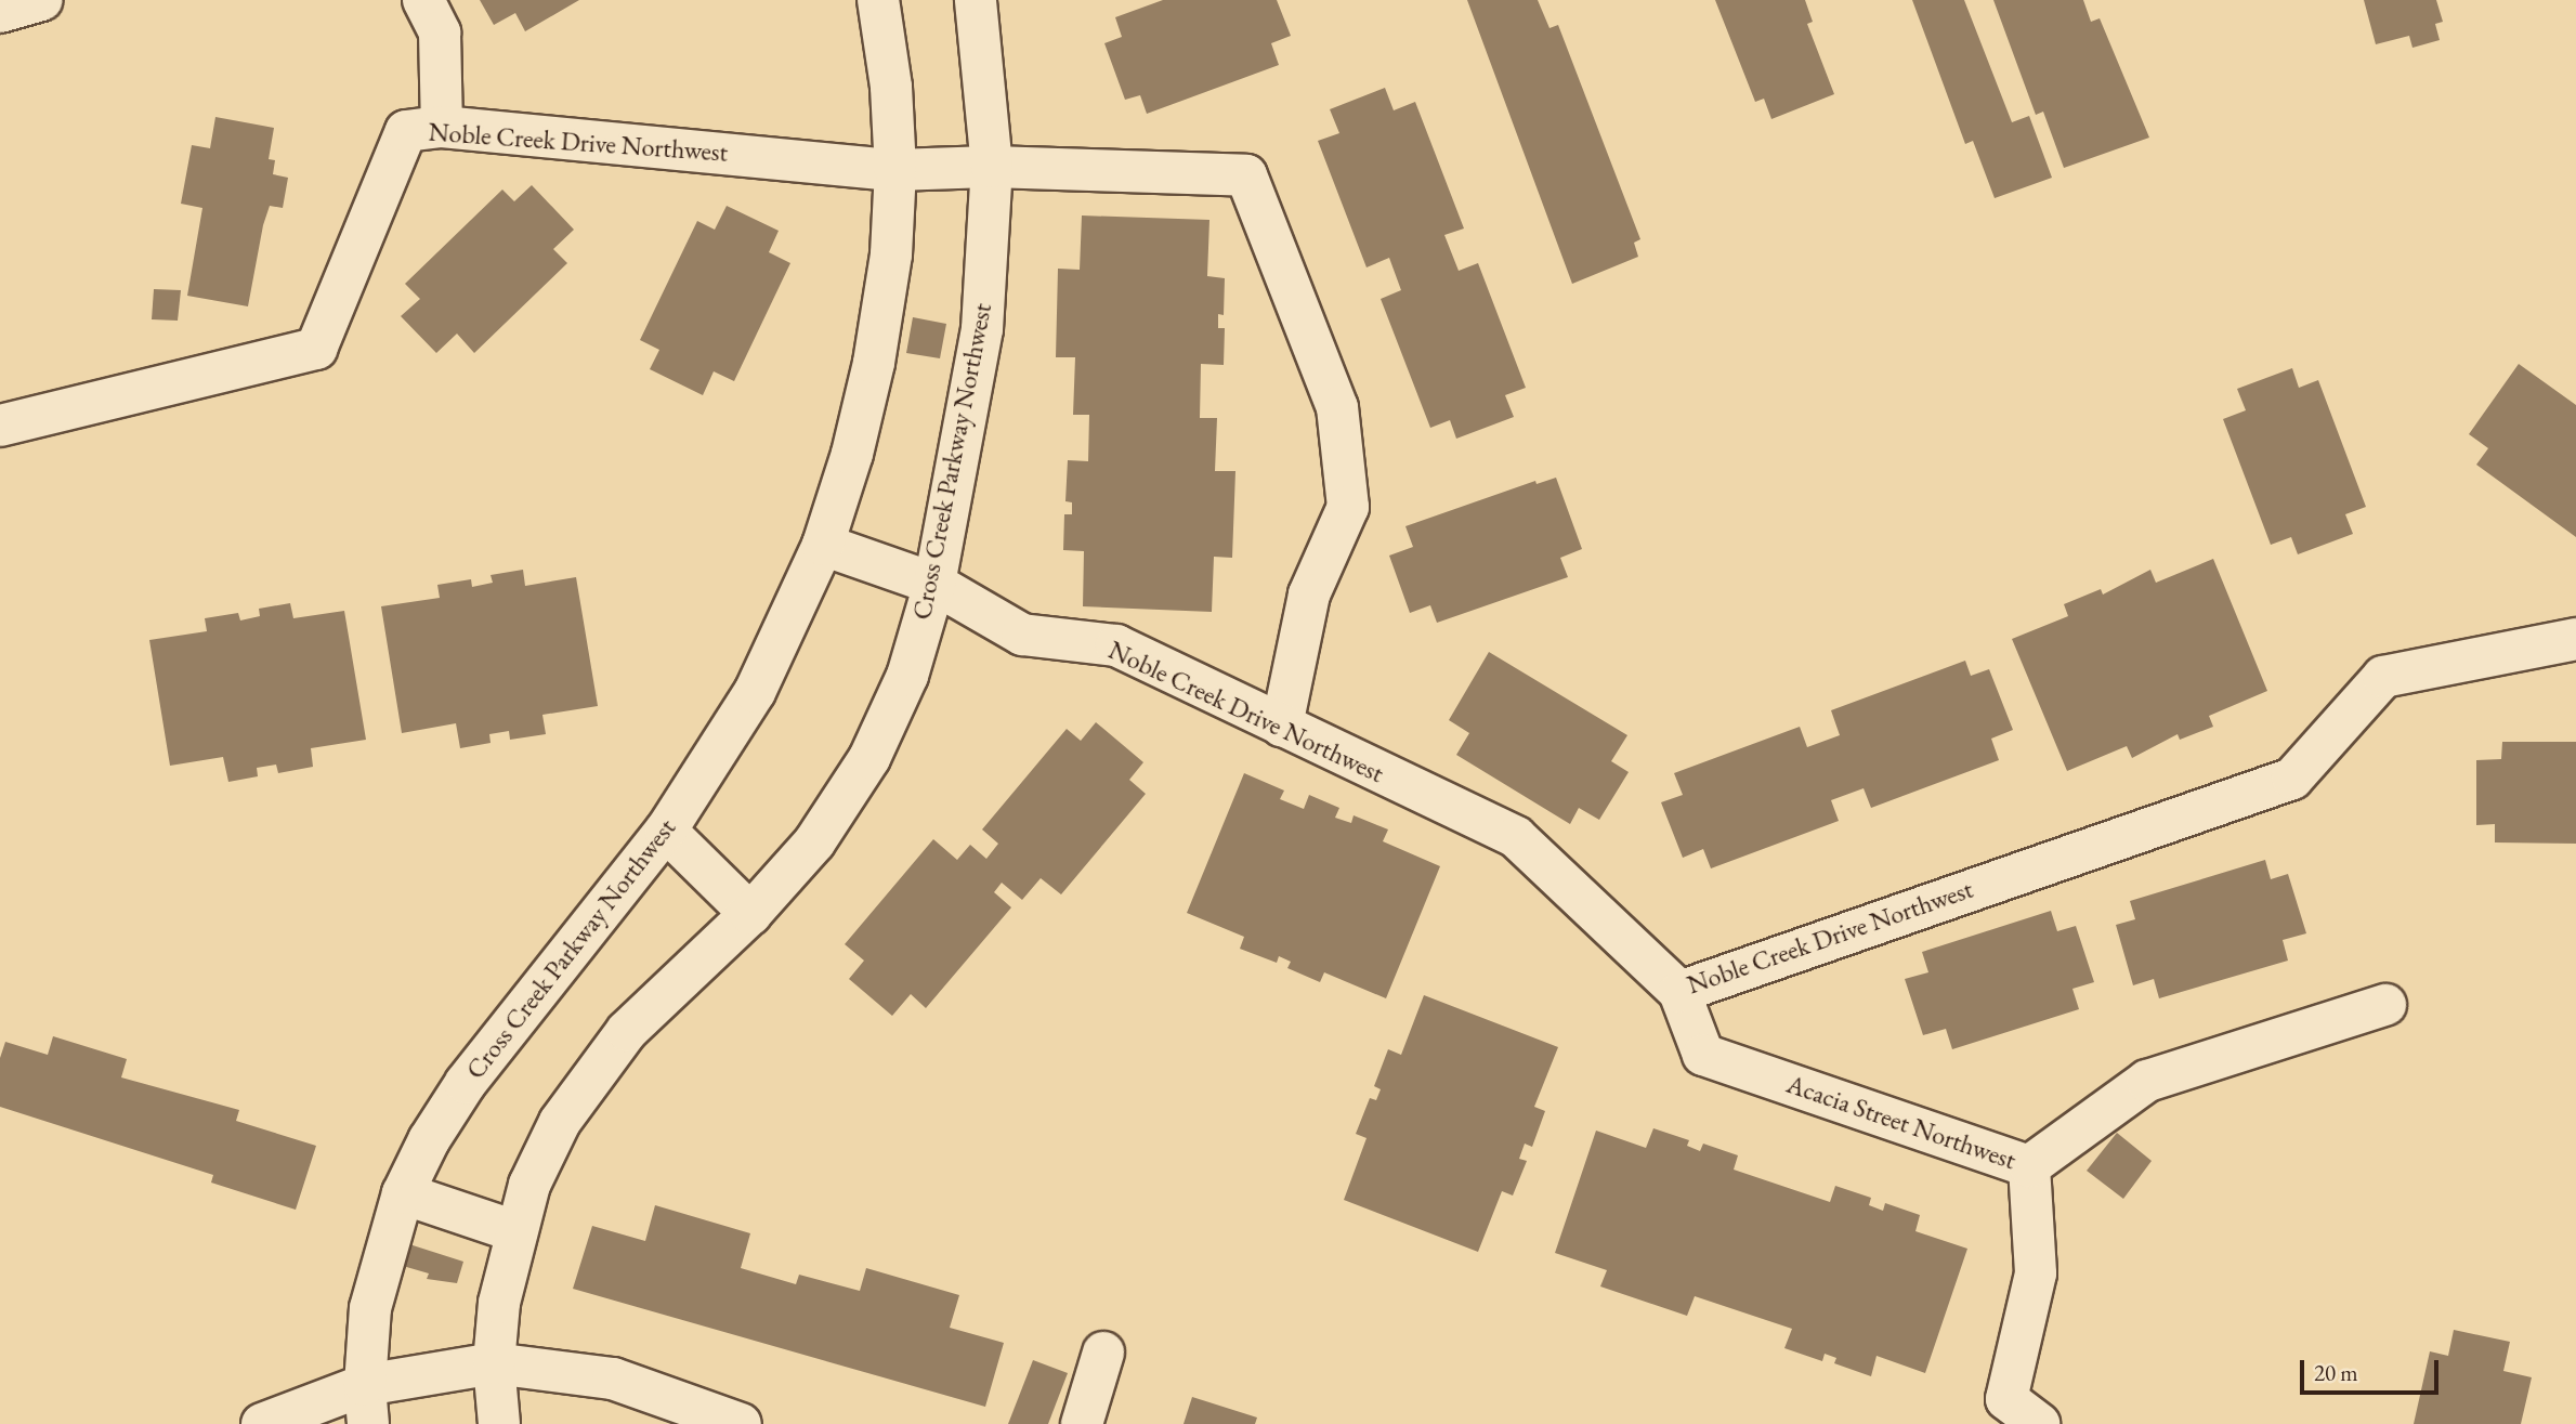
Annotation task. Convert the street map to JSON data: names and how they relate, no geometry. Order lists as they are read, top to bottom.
{
  "streets": {
    "street": ["Noble Creek Drive Northwest", "Cross Creek Parkway Northwest", "Acacia Street Northwest"]
  },
  "crossings": [
    ["Noble Creek Drive Northwest", "Cross Creek Parkway Northwest"],
    ["Noble Creek Drive Northwest", "Acacia Street Northwest"]
  ],
  "scale_bar": "20 m"
}
